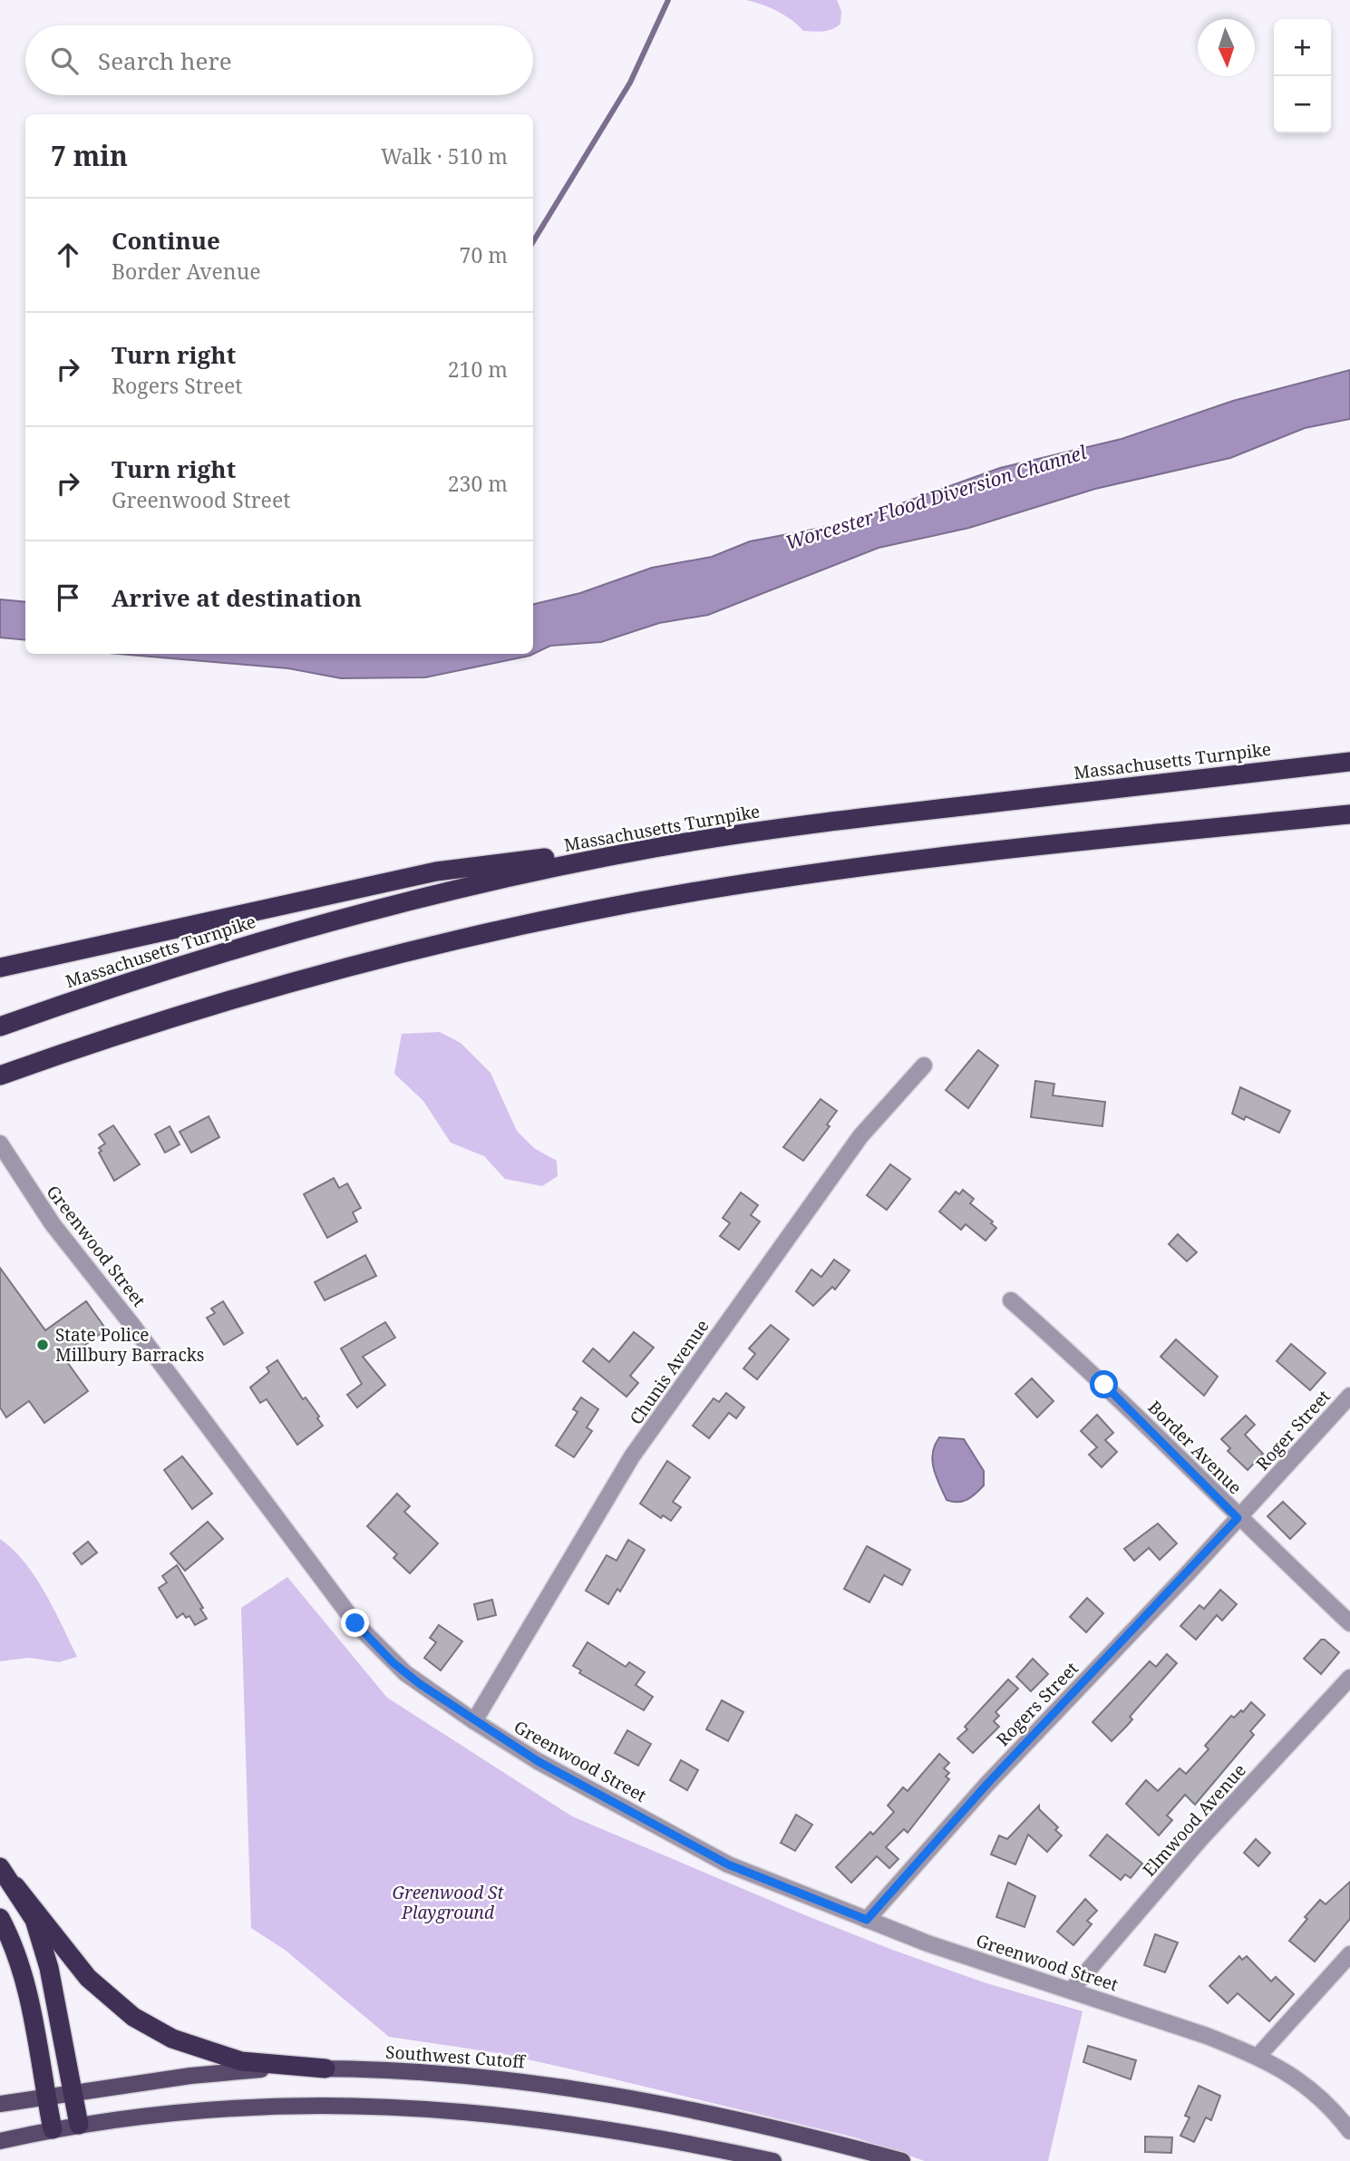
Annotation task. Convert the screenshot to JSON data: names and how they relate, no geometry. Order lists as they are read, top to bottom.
{
  "streets": {
    "highway": ["Massachusetts Turnpike"],
    "main road": ["Southwest Cutoff"],
    "street": [
      "Greenwood Street",
      "Chunis Avenue",
      "Roger Street",
      "Border Avenue",
      "Rogers Street",
      "Elmwood Avenue"
    ]
  },
  "crossings": [
    ["Greenwood Street", "Chunis Avenue"],
    ["Greenwood Street", "Rogers Street"],
    ["Greenwood Street", "Elmwood Avenue"],
    ["Roger Street", "Border Avenue"],
    ["Roger Street", "Rogers Street"],
    ["Border Avenue", "Rogers Street"]
  ],
  "water": ["Worcester Flood Diversion Channel"],
  "parks": ["Greenwood St Playground"],
  "places": ["State Police Millbury Barracks"],
  "north": "bottom",
  "page": {
    "map_buttons": ["+", "−"],
    "search": "Search here",
    "heading": ["7 min", "Walk · 510 m"],
    "list": [
      ["Continue", "Border Avenue", "70 m"],
      ["Turn right", "Rogers Street", "210 m"],
      ["Turn right", "Greenwood Street", "230 m"],
      "Arrive at destination"
    ]
  }
}
